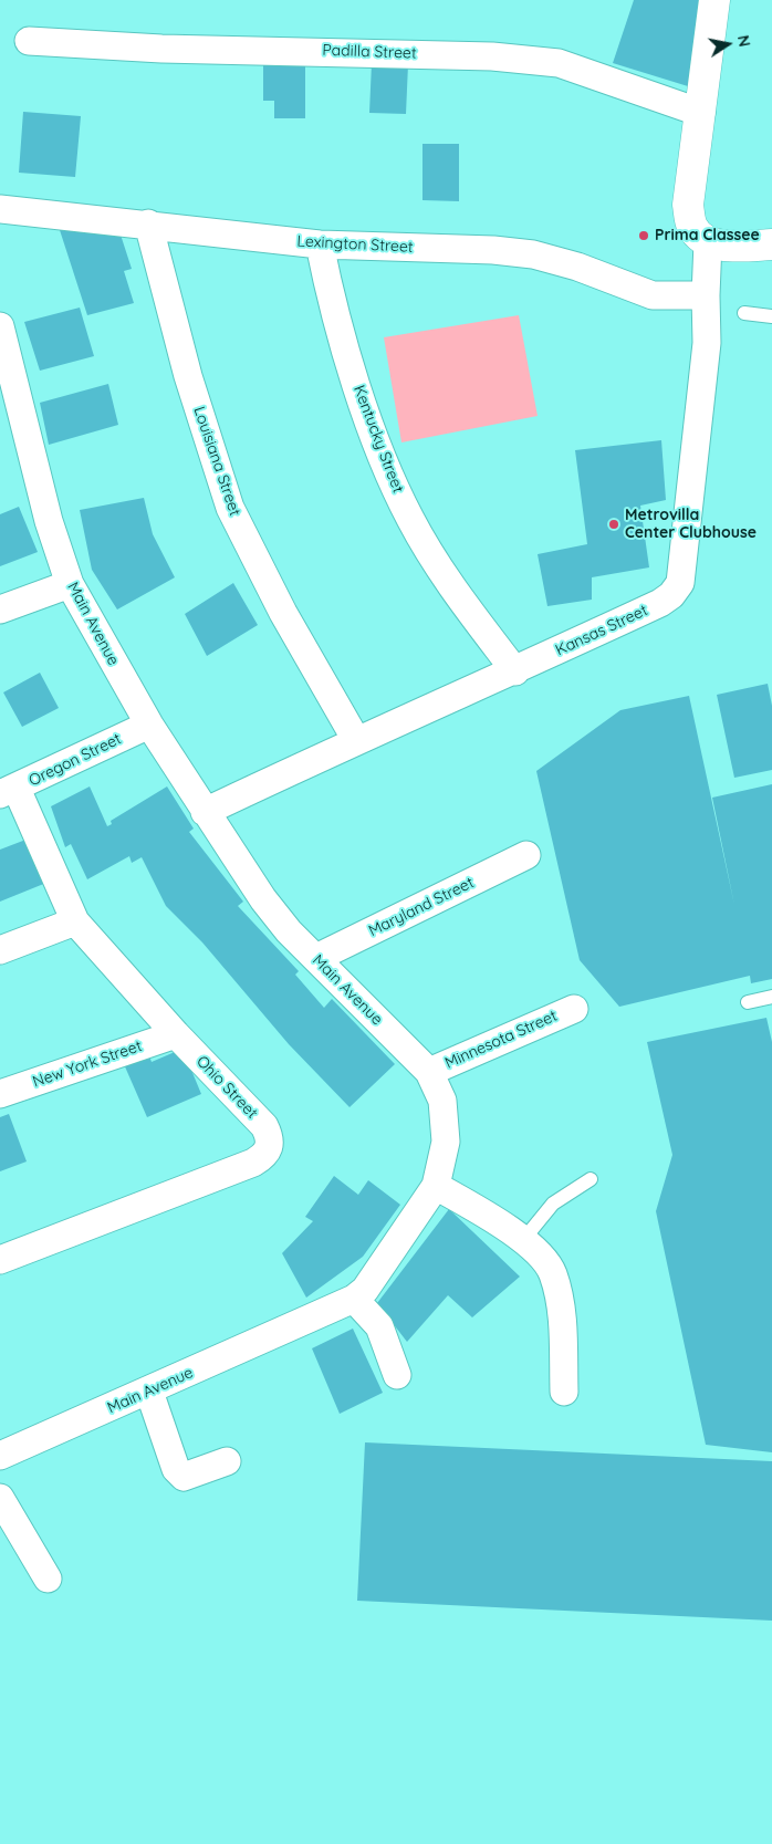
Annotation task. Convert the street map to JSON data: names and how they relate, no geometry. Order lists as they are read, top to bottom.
{
  "streets": {
    "street": [
      "Padilla Street",
      "Lexington Street",
      "Kentucky Street",
      "Louisiana Street",
      "Main Avenue",
      "Kansas Street",
      "Oregon Street",
      "Maryland Street",
      "Minnesota Street",
      "New York Street",
      "Ohio Street"
    ]
  },
  "crossings": [
    ["Lexington Street", "Kentucky Street"],
    ["Lexington Street", "Louisiana Street"],
    ["Lexington Street", "Kansas Street"],
    ["Kentucky Street", "Kansas Street"],
    ["Louisiana Street", "Kansas Street"],
    ["Main Avenue", "Kansas Street"],
    ["Main Avenue", "Oregon Street"],
    ["Main Avenue", "Maryland Street"],
    ["Main Avenue", "Minnesota Street"],
    ["Oregon Street", "Ohio Street"],
    ["New York Street", "Ohio Street"]
  ],
  "places": ["Prima Classee", "Metrovilla Center Clubhouse"],
  "north": "right"
}
